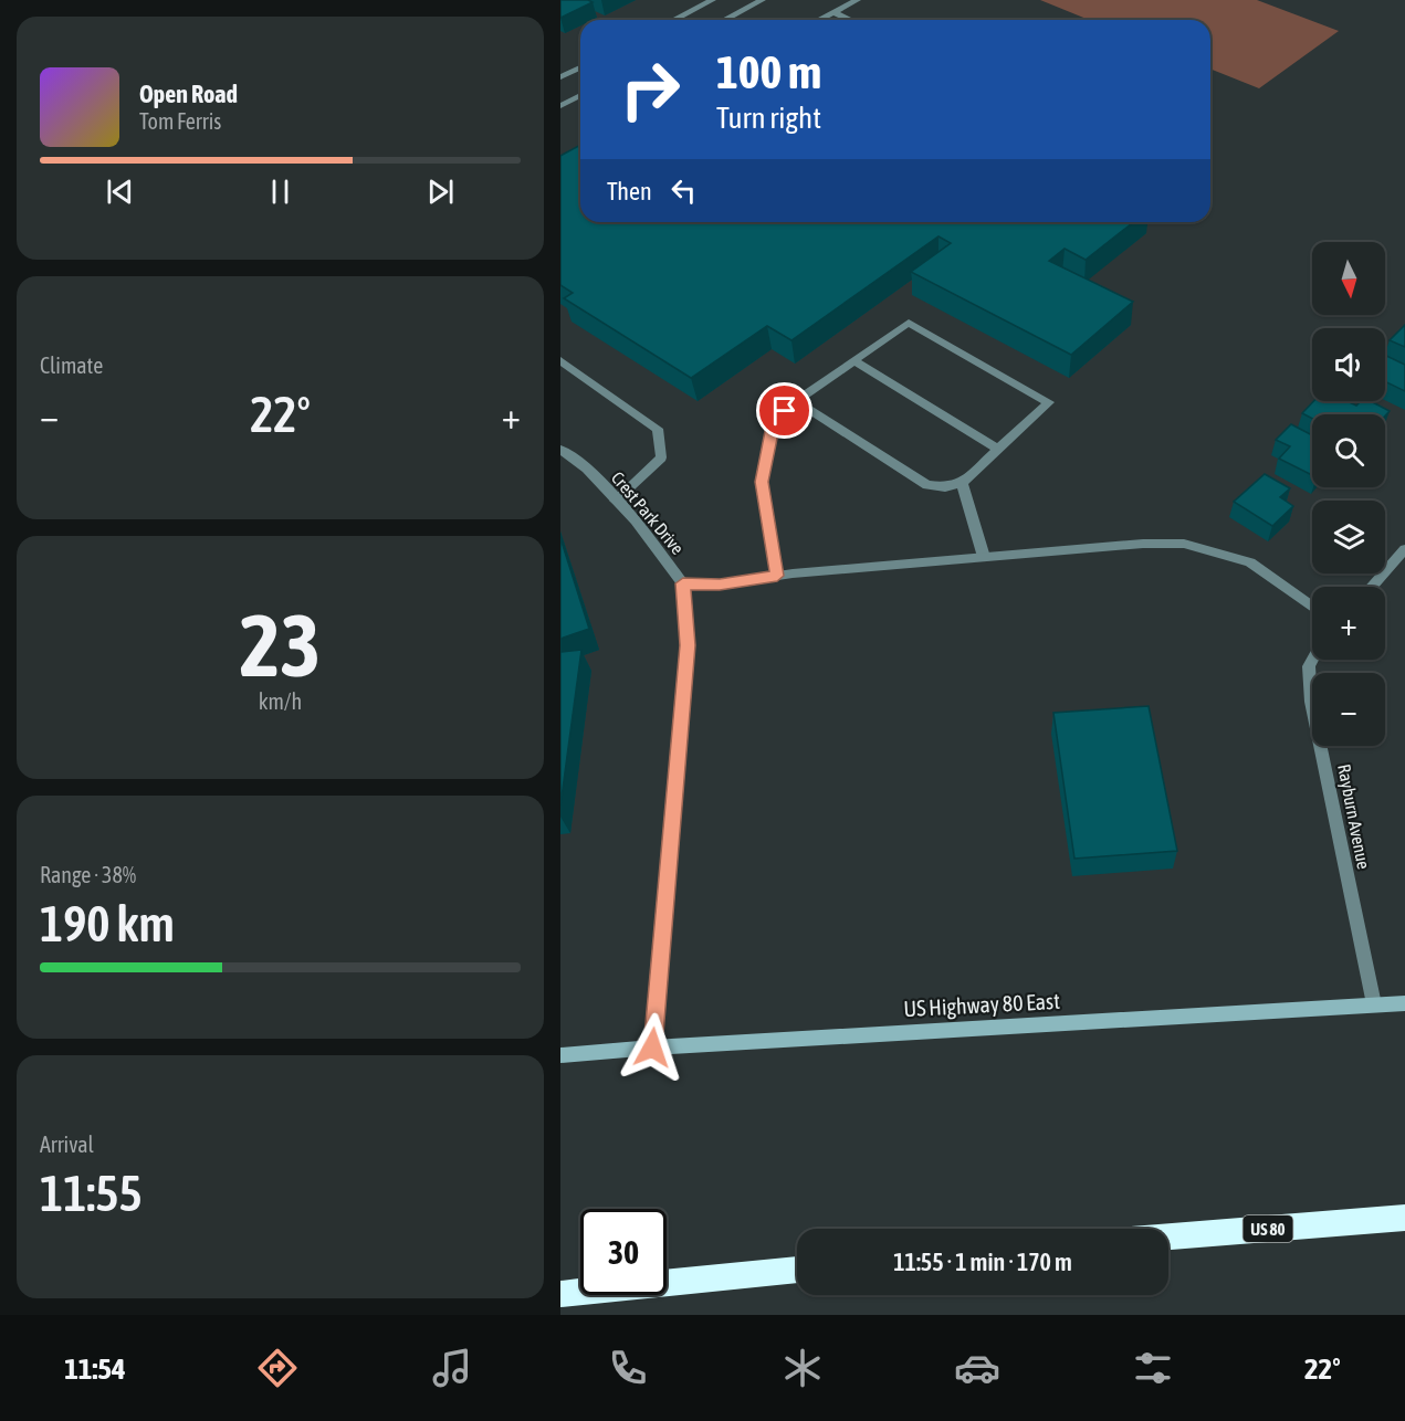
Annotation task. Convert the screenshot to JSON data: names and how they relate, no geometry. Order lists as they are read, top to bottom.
{
  "streets": {
    "highway": ["US 80"],
    "main road": ["US Highway 80 East"],
    "street": ["Crest Park Drive", "Rayburn Avenue"]
  },
  "crossings": [
    ["Rayburn Avenue", "US Highway 80 East"]
  ],
  "north": "bottom",
  "page": {
    "turn": ["100 m", "Turn right"],
    "song": ["Open Road", "Tom Ferris"],
    "then": "Then",
    "map_buttons": ["+", "−"],
    "tile": [
      "Climate",
      ["23", "km/h"],
      ["Range · 38%", "190 km"],
      ["Arrival", "11:55"]
    ],
    "heat": ["−", "22°", "+"],
    "limit": "30",
    "trip": "11:55 · 1 min · 170 m",
    "tabs": ["11:54", "22°"]
  }
}
